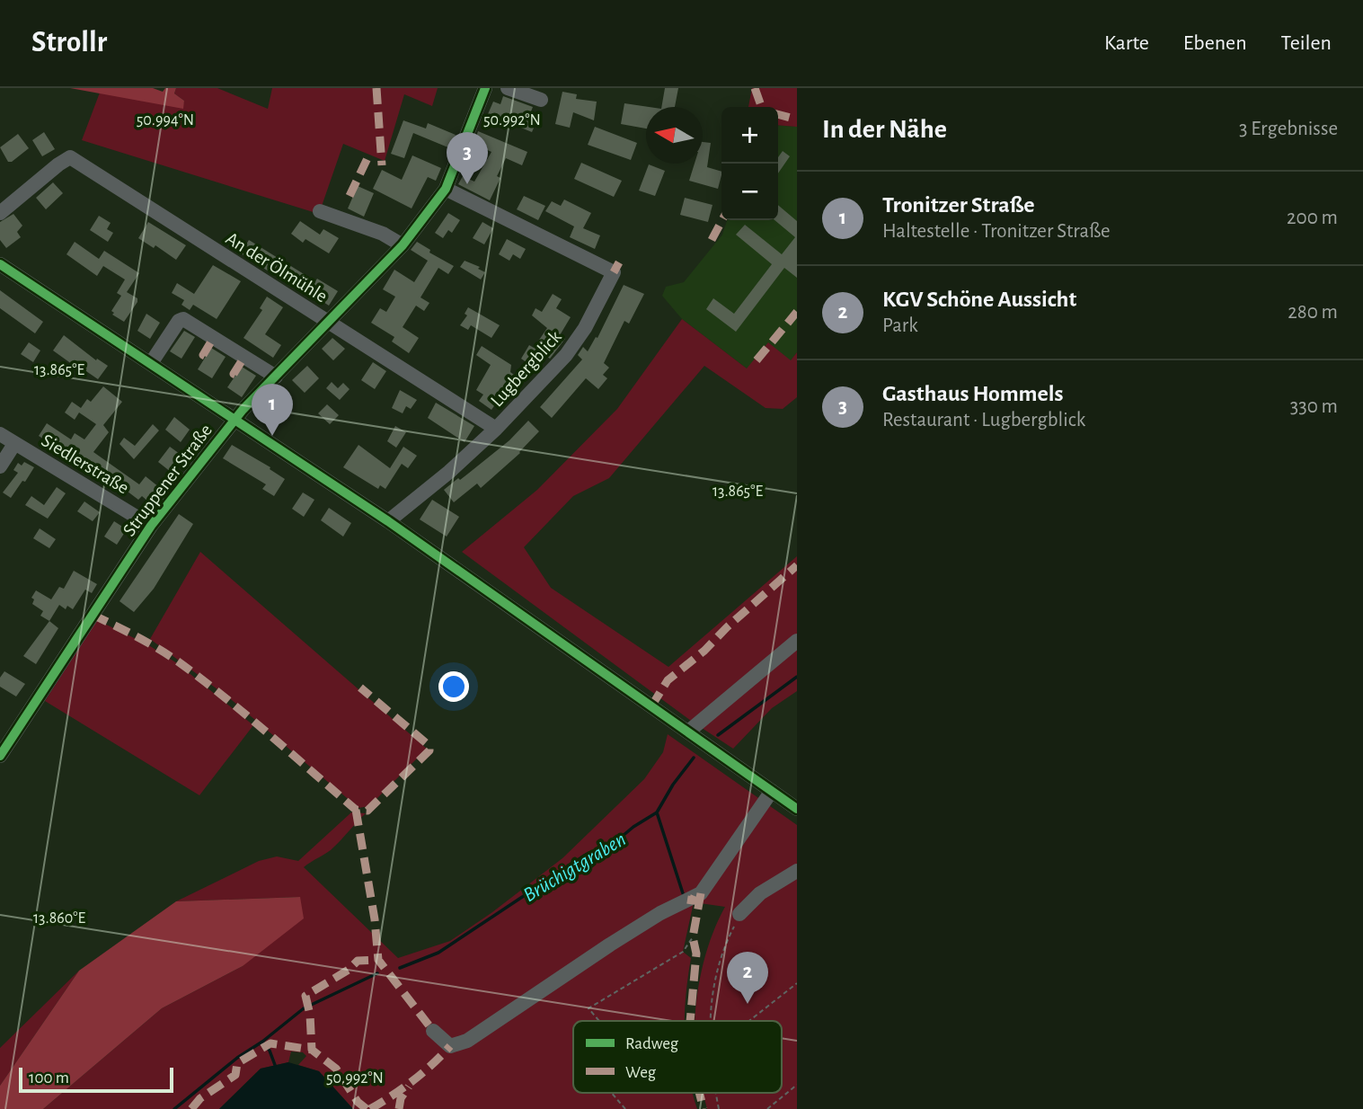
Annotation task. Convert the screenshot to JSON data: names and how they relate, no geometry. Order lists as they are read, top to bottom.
{
  "streets": {
    "street": [
      "An der Ölmühle",
      "Lugbergblick",
      "Siedlerstraße",
      "Struppener Straße"
    ]
  },
  "crossings": [
    ["An der Ölmühle", "Lugbergblick"],
    ["An der Ölmühle", "Struppener Straße"],
    ["Lugbergblick", "Struppener Straße"],
    ["Siedlerstraße", "Struppener Straße"]
  ],
  "water": ["Brüchigtgraben"],
  "legend": ["Radweg", "Weg"],
  "scale_bar": "100 m",
  "north": "left",
  "page": {
    "header": "Strollr",
    "nav": ["Karte", "Ebenen", "Teilen"],
    "heading": ["In der Nähe", "3 Ergebnisse"],
    "map_buttons": ["+", "−"],
    "pins": ["3", "1", "2"],
    "list": [
      {
        "mark": "1",
        "name": "Tronitzer Straße",
        "note": "Haltestelle · Tronitzer Straße",
        "value": "200 m"
      },
      {
        "mark": "2",
        "name": "KGV Schöne Aussicht",
        "note": "Park",
        "value": "280 m"
      },
      {
        "mark": "3",
        "name": "Gasthaus Hommels",
        "note": "Restaurant · Lugbergblick",
        "value": "330 m"
      }
    ],
    "scale": "100 m"
  },
  "coordinates": [
    "50.994°N",
    "50.992°N",
    "13.865°E",
    "13.860°E"
  ]
}
